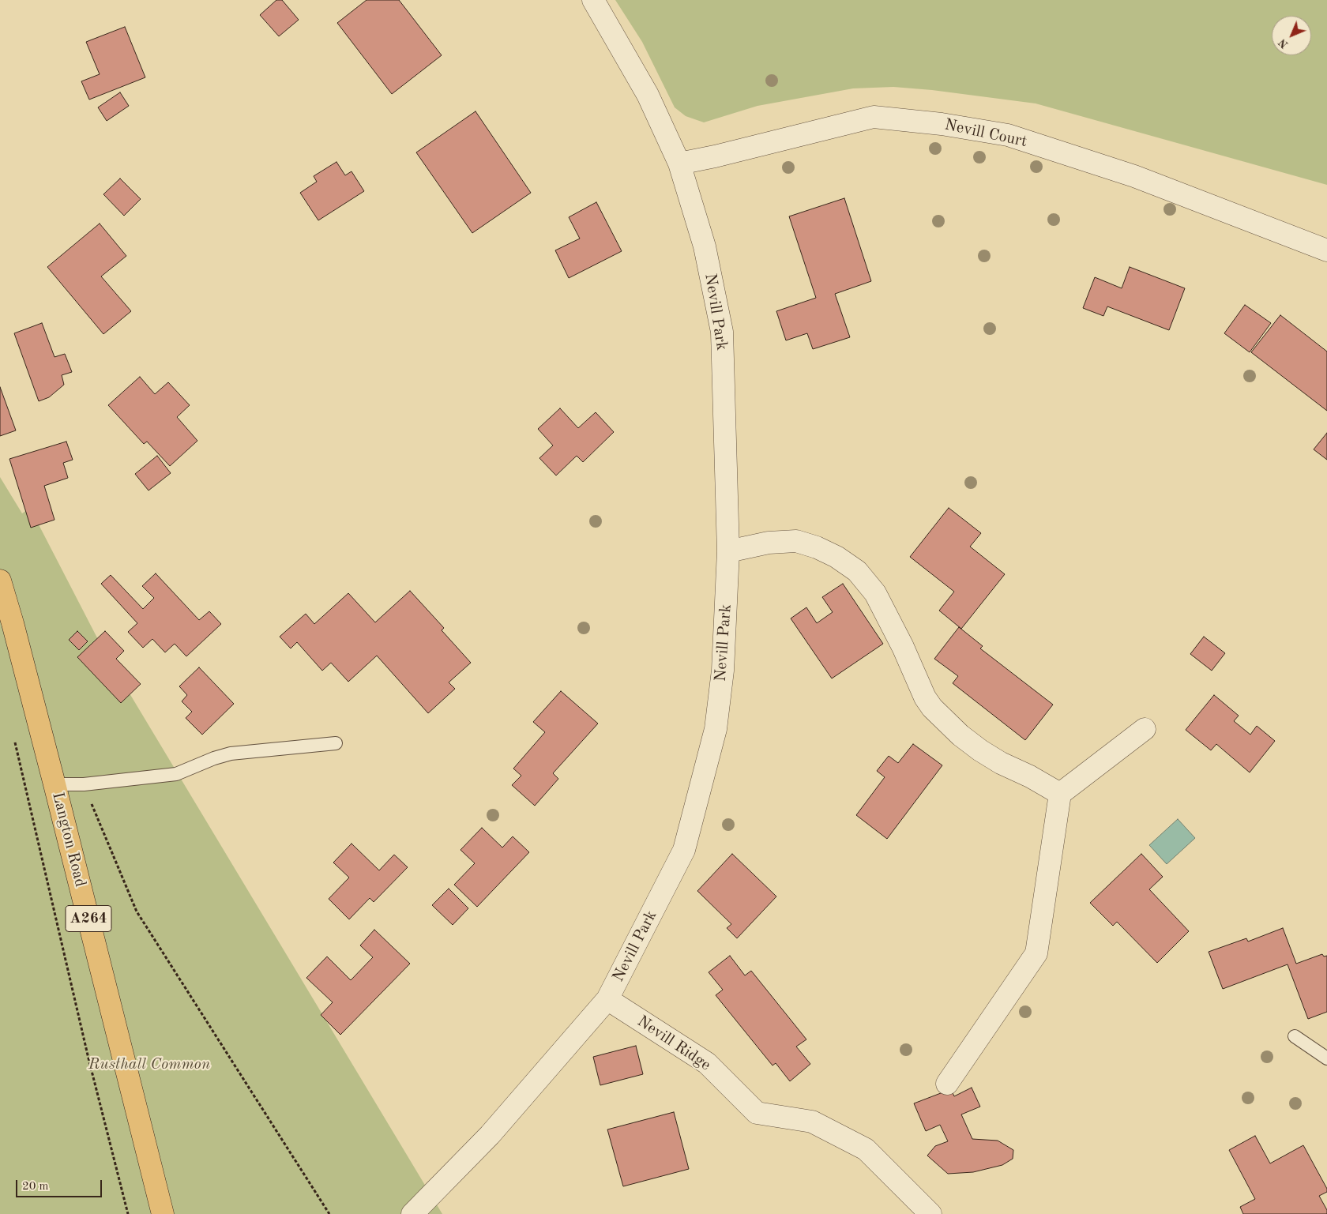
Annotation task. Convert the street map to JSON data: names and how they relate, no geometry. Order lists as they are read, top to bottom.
{
  "streets": {
    "main road": ["Langton Road", "A264"],
    "street": ["Nevill Court", "Nevill Park", "Nevill Ridge"]
  },
  "crossings": [
    ["Nevill Court", "Nevill Park"],
    ["Nevill Park", "Nevill Ridge"]
  ],
  "parks": ["Rusthall Common"],
  "scale_bar": "20 m",
  "north": "bottom left"
}
